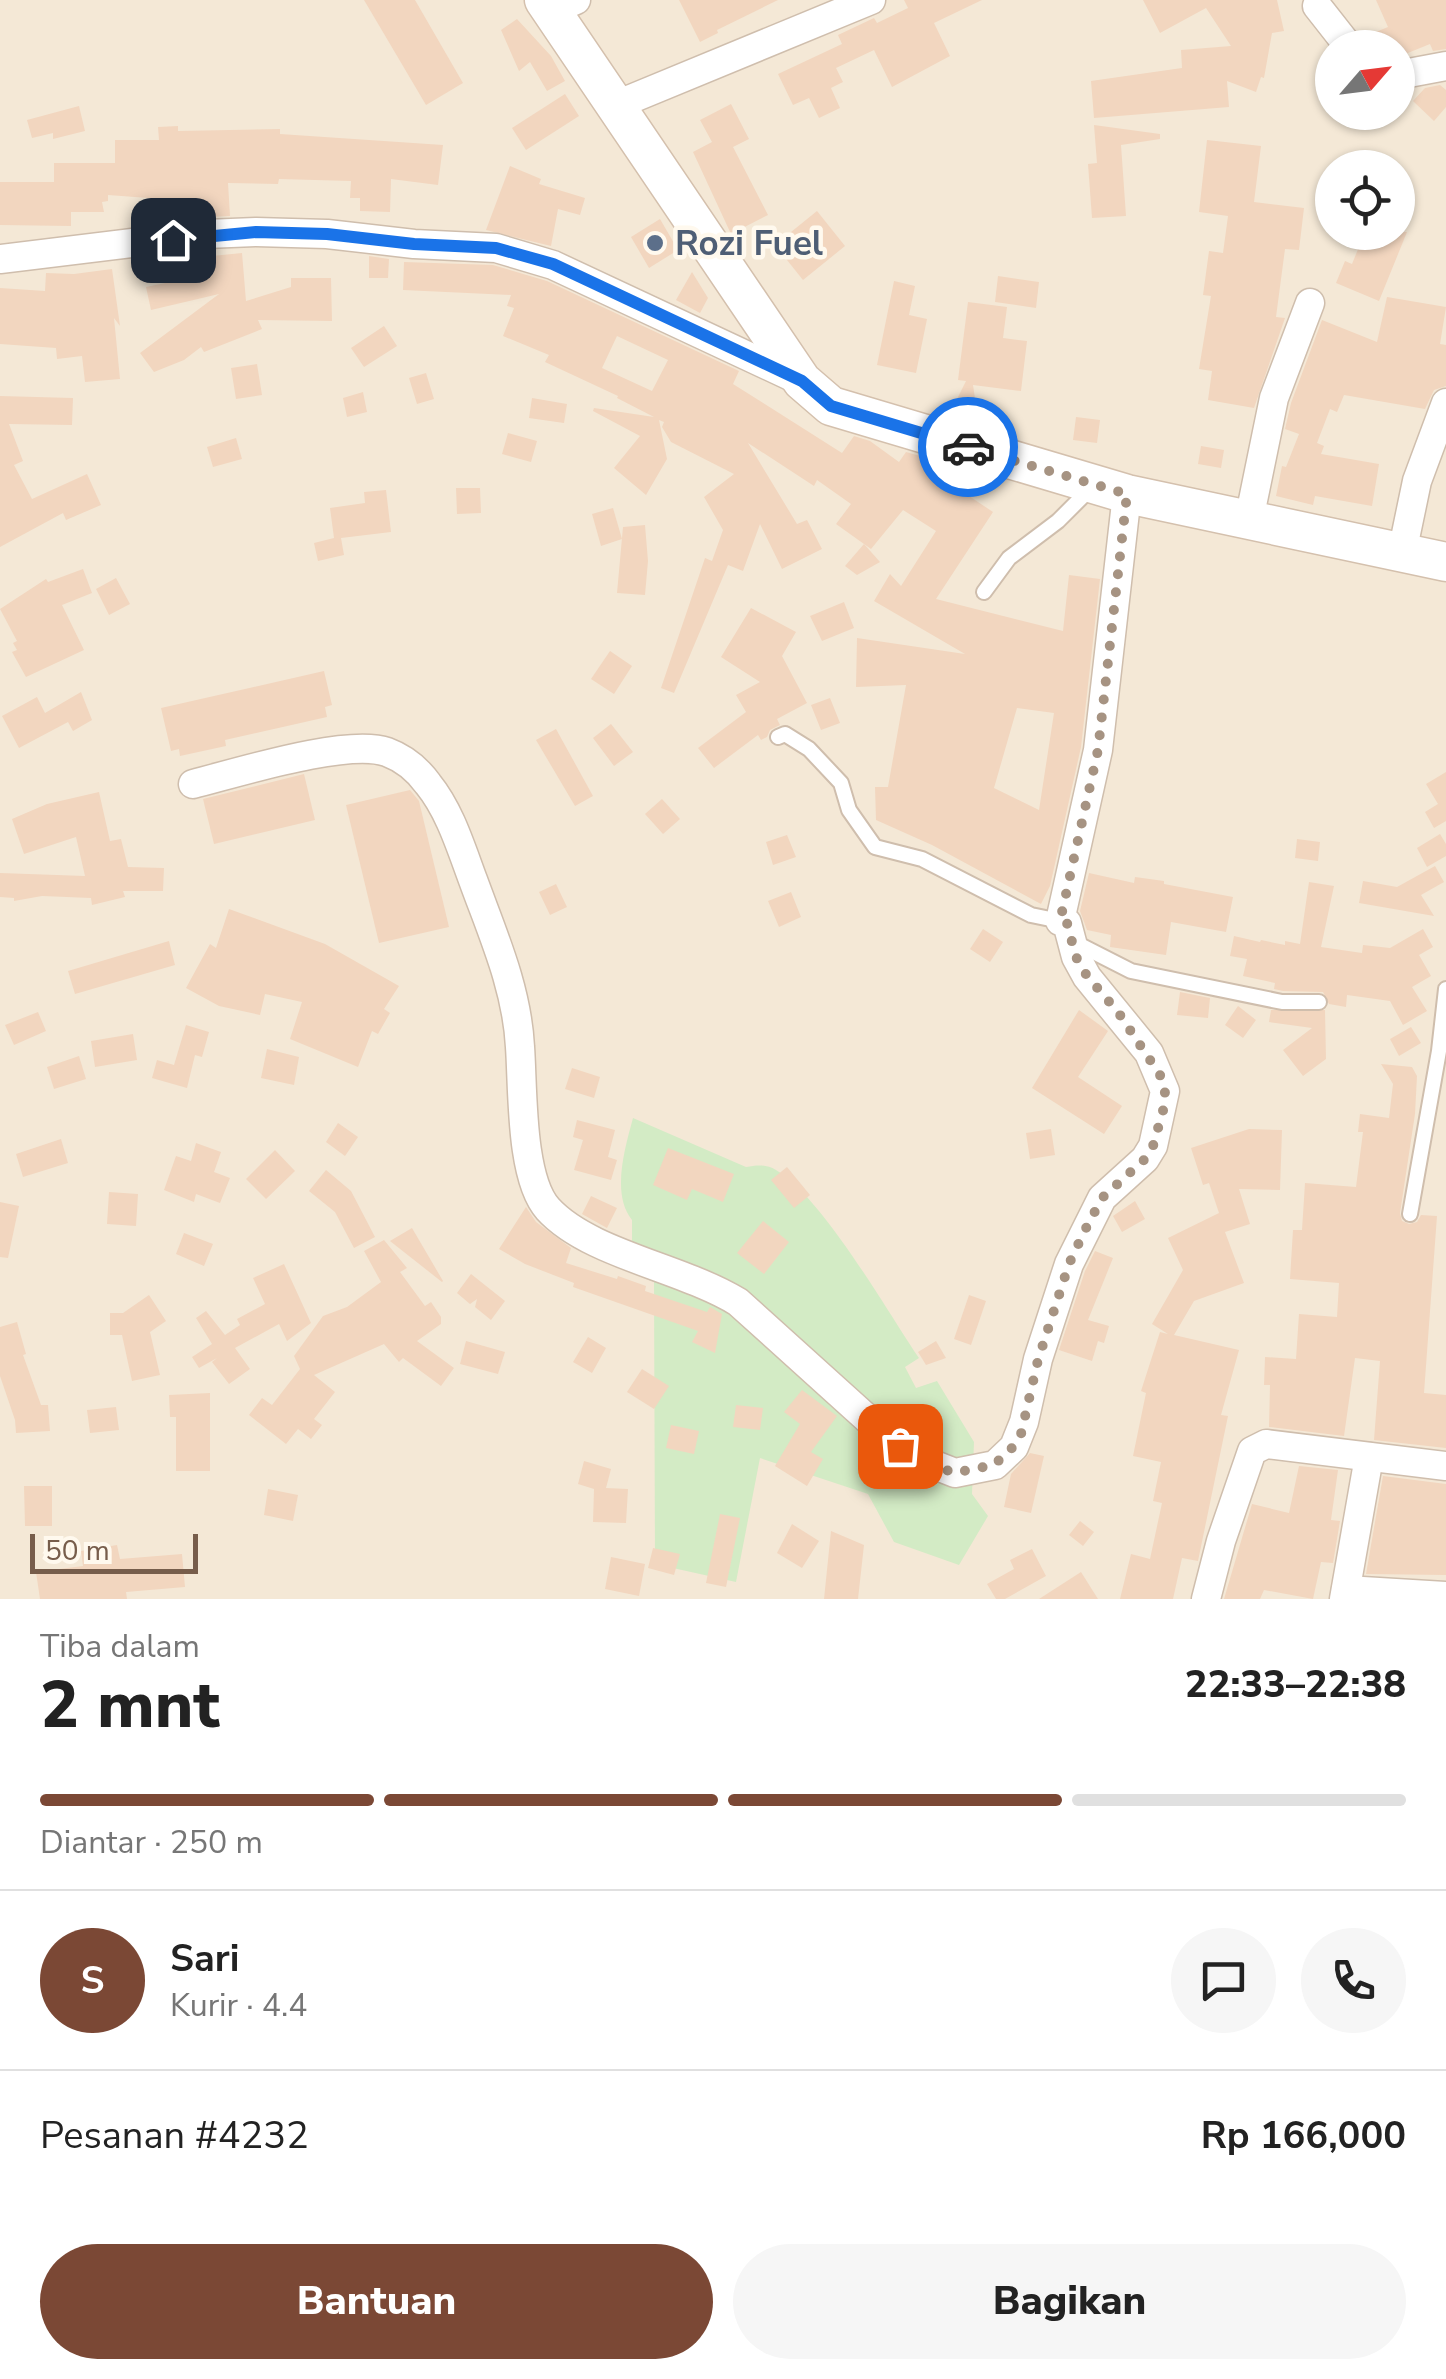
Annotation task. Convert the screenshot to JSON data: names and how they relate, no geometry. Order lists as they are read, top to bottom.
{
  "places": ["Rozi Fuel"],
  "scale_bar": "50 m",
  "north": "top right",
  "page": {
    "scale": "50 m",
    "heading": ["2 mnt", "Tiba dalam", "22:33–22:38"],
    "panel": [
      "Sari",
      "Kurir · 4.4",
      "Pesanan #4232",
      "Rp 166,000"
    ],
    "bar": "Diantar · 250 m",
    "round": "S",
    "buttons": ["Bantuan", "Bagikan"]
  }
}
